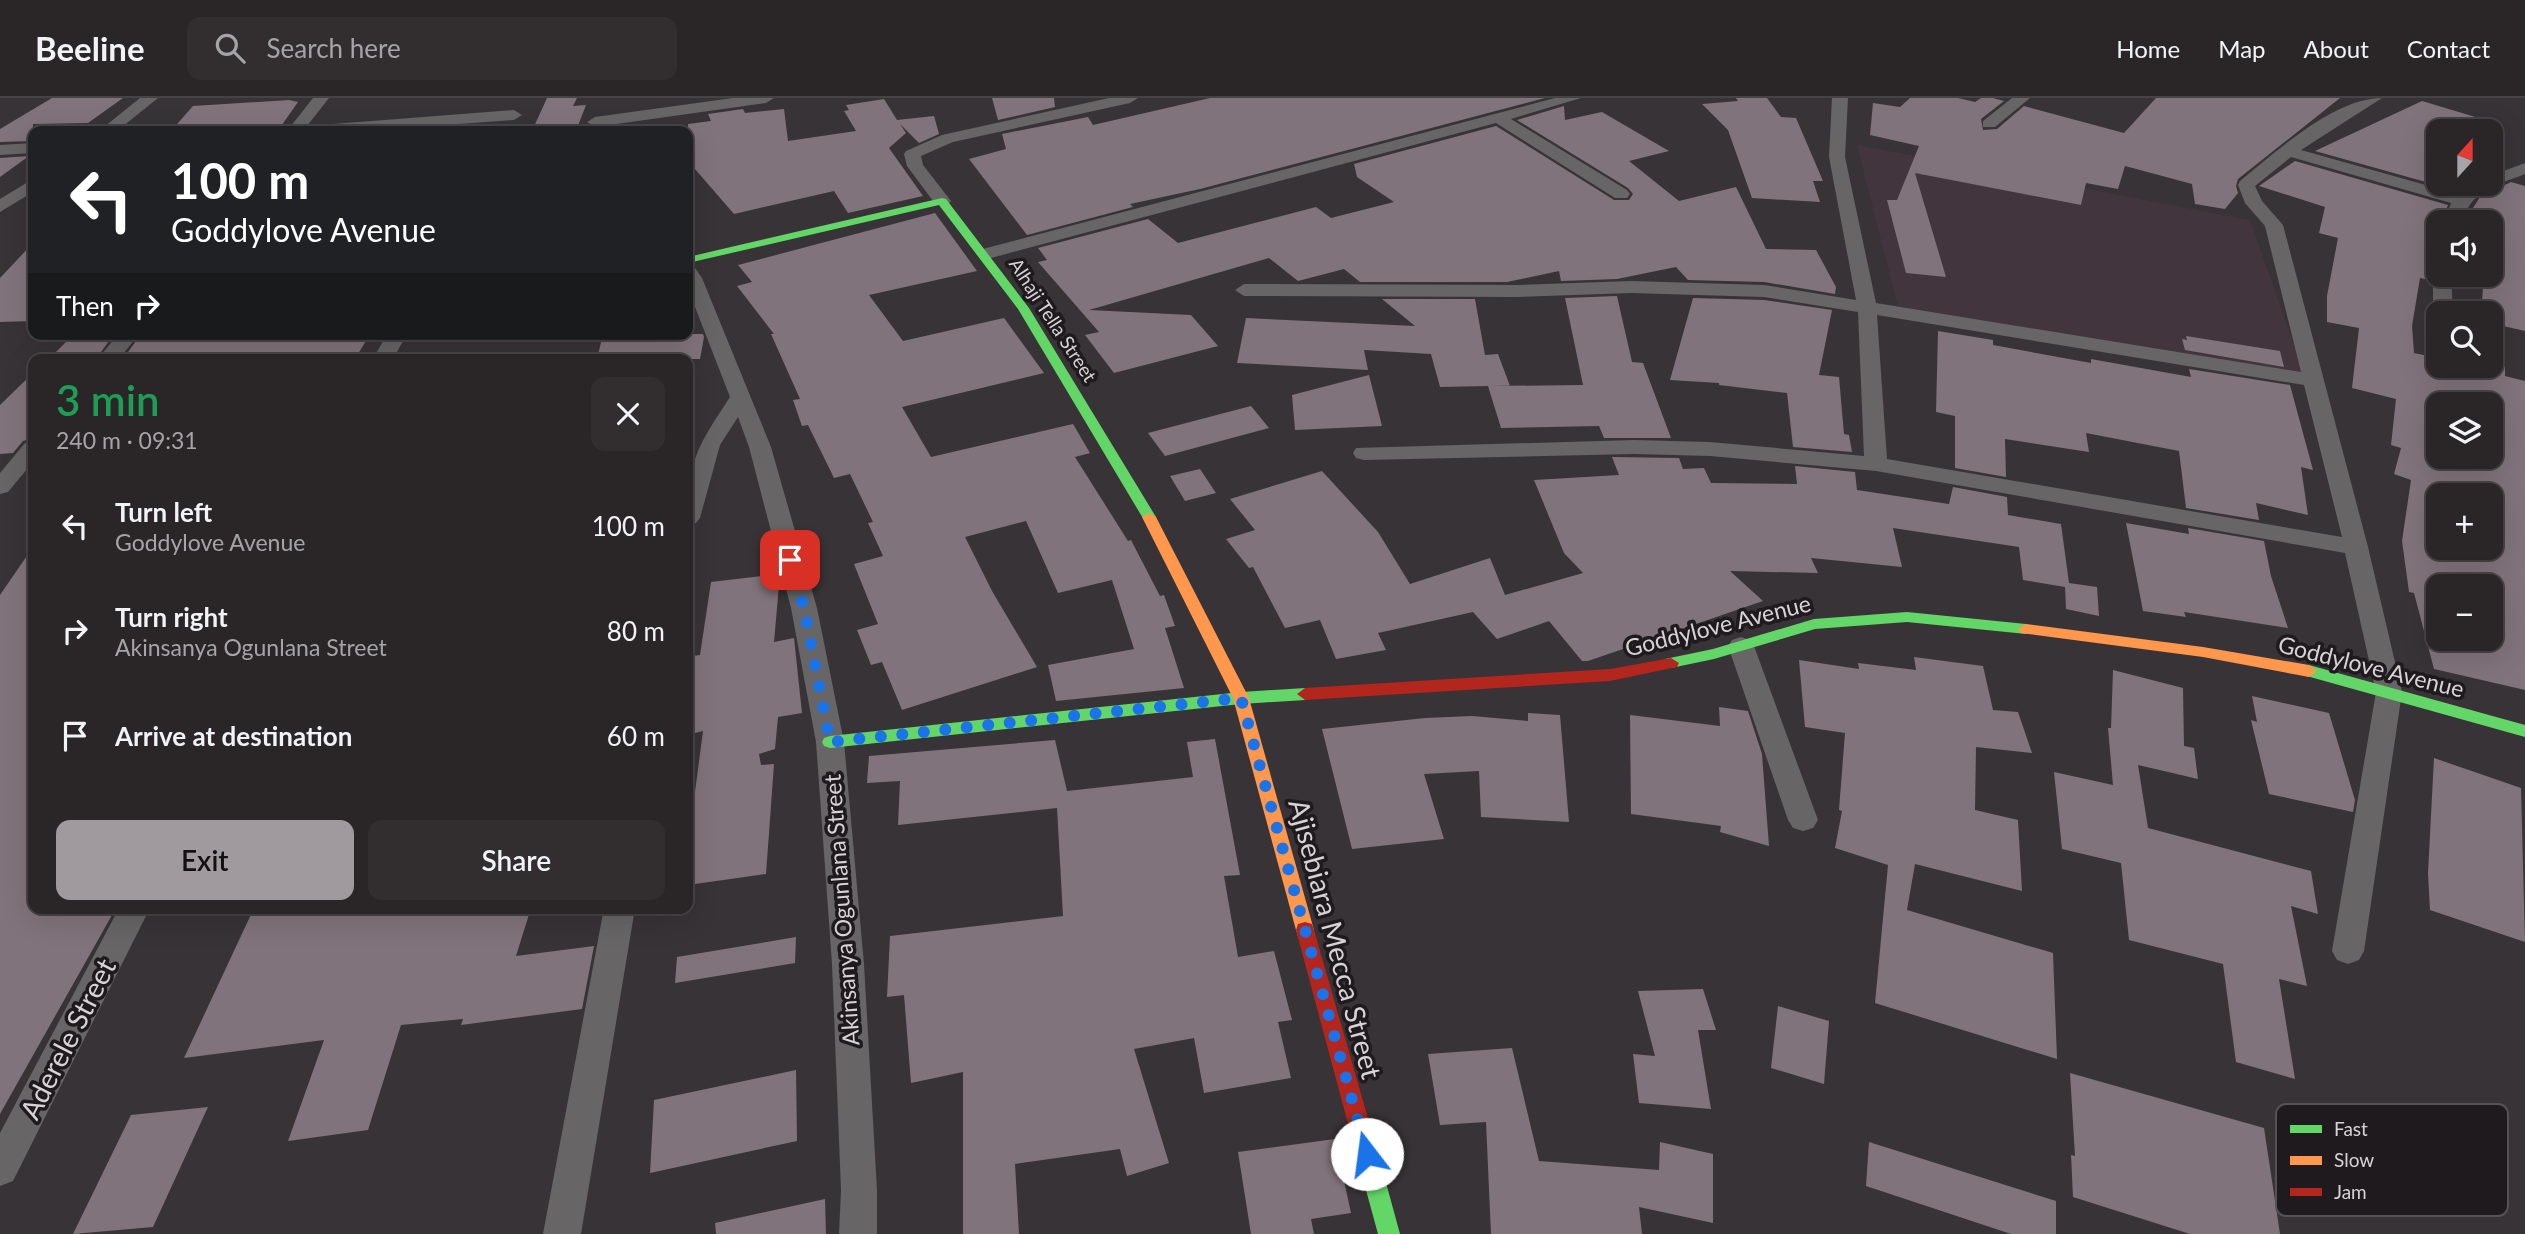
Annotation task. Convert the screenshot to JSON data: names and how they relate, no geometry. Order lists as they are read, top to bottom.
{
  "streets": {
    "street": [
      "Alhaji Tella Street",
      "Goddylove Avenue",
      "Akinsanya Ogunlana Street",
      "Ajisebiara Mecca Street",
      "Aderele Street"
    ]
  },
  "crossings": [
    ["Alhaji Tella Street", "Goddylove Avenue"],
    ["Alhaji Tella Street", "Ajisebiara Mecca Street"],
    ["Goddylove Avenue", "Akinsanya Ogunlana Street"],
    ["Goddylove Avenue", "Ajisebiara Mecca Street"]
  ],
  "legend": ["Fast", "Slow", "Jam"],
  "north": "top",
  "page": {
    "header": "Beeline",
    "search": "Search here",
    "nav": [
      "Home",
      "Map",
      "About",
      "Contact"
    ],
    "map_buttons": ["+", "−"],
    "turn": ["100 m", "Goddylove Avenue"],
    "then": "Then",
    "heading": ["3 min", "240 m · 09:31"],
    "list": [
      {
        "name": "Turn left",
        "note": "Goddylove Avenue",
        "value": "100 m"
      },
      {
        "name": "Turn right",
        "note": "Akinsanya Ogunlana Street",
        "value": "80 m"
      },
      {
        "name": "Arrive at destination",
        "value": "60 m"
      }
    ],
    "buttons": ["Exit", "Share"]
  }
}
